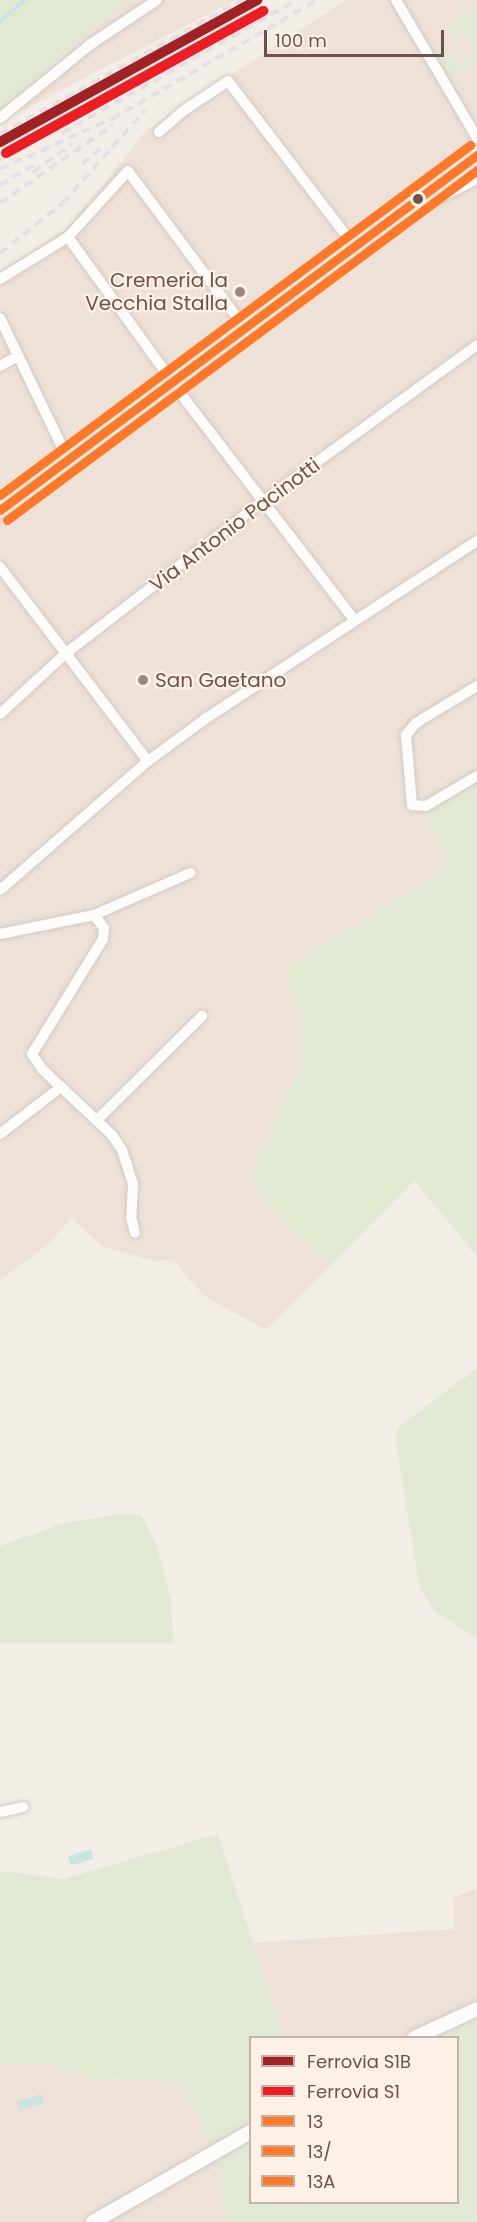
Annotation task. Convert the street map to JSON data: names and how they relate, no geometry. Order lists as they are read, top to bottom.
{
  "streets": {
    "street": ["Via Antonio Pacinotti"]
  },
  "places": ["Cremeria la Vecchia Stalla", "San Gaetano"],
  "lines": [
    "rail line S1B",
    "rail line S1",
    "transit line 13A",
    "transit line 13",
    "transit line 13/"
  ],
  "legend": [
    "Ferrovia S1B",
    "Ferrovia S1",
    "13",
    "13/",
    "13A"
  ],
  "scale_bar": "100 m"
}
